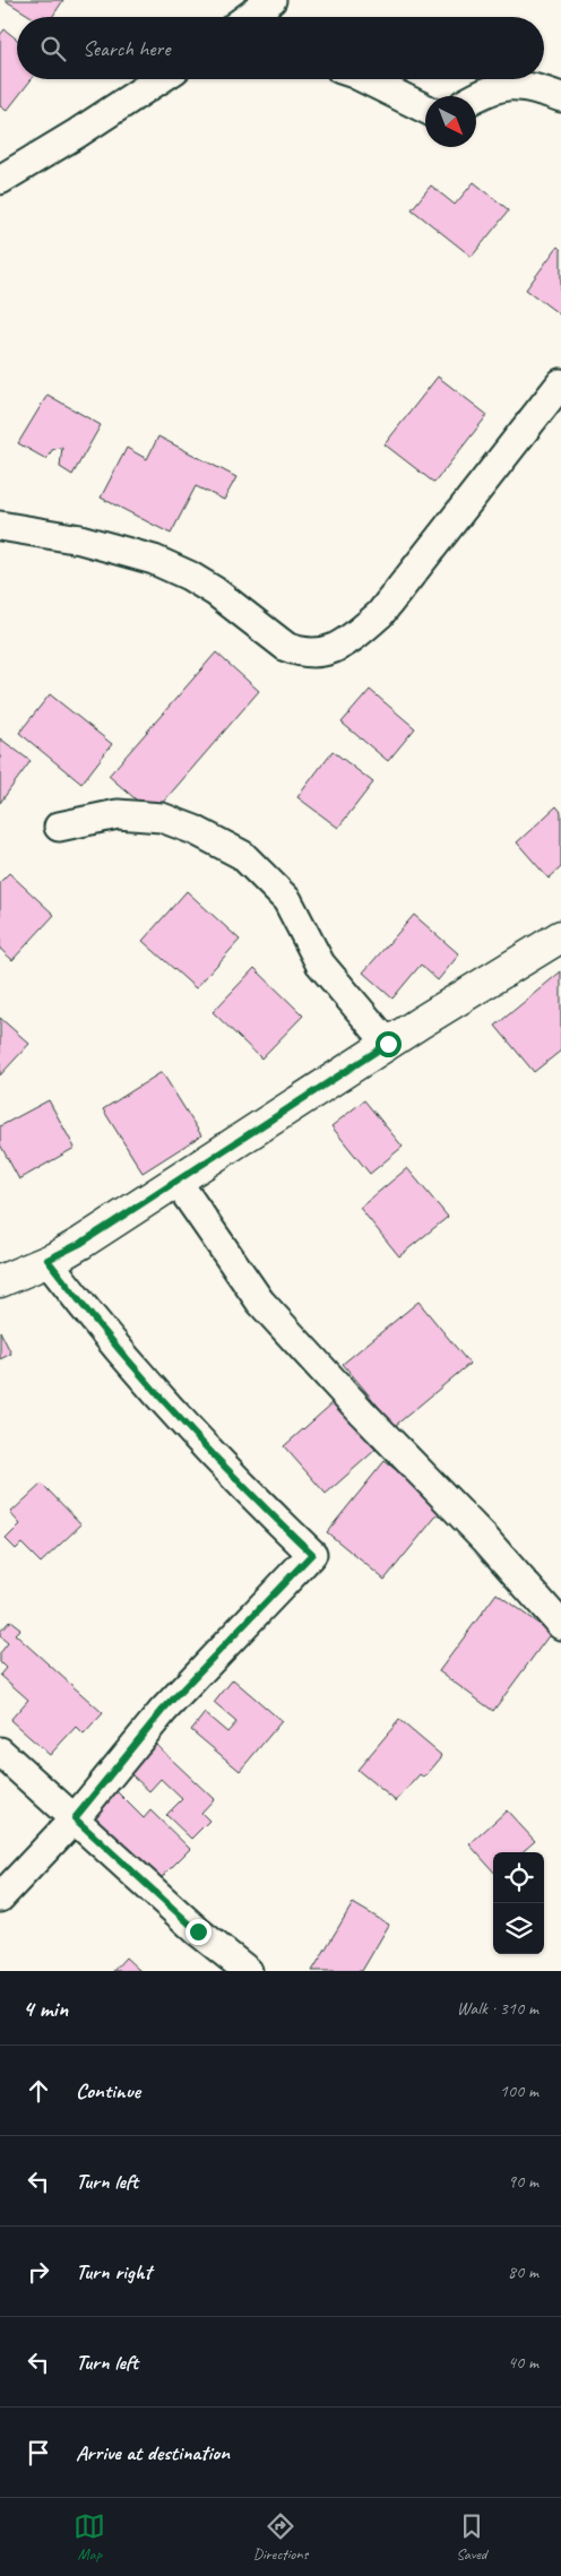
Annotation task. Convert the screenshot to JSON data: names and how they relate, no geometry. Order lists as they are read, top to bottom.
{
  "north": "bottom right",
  "page": {
    "search": "Search here",
    "heading": ["4 min", "Walk · 310 m"],
    "list": [
      ["Continue", "100 m"],
      ["Turn left", "90 m"],
      ["Turn right", "80 m"],
      ["Turn left", "40 m"],
      "Arrive at destination"
    ],
    "nav": ["Map", "Directions", "Saved"]
  }
}
